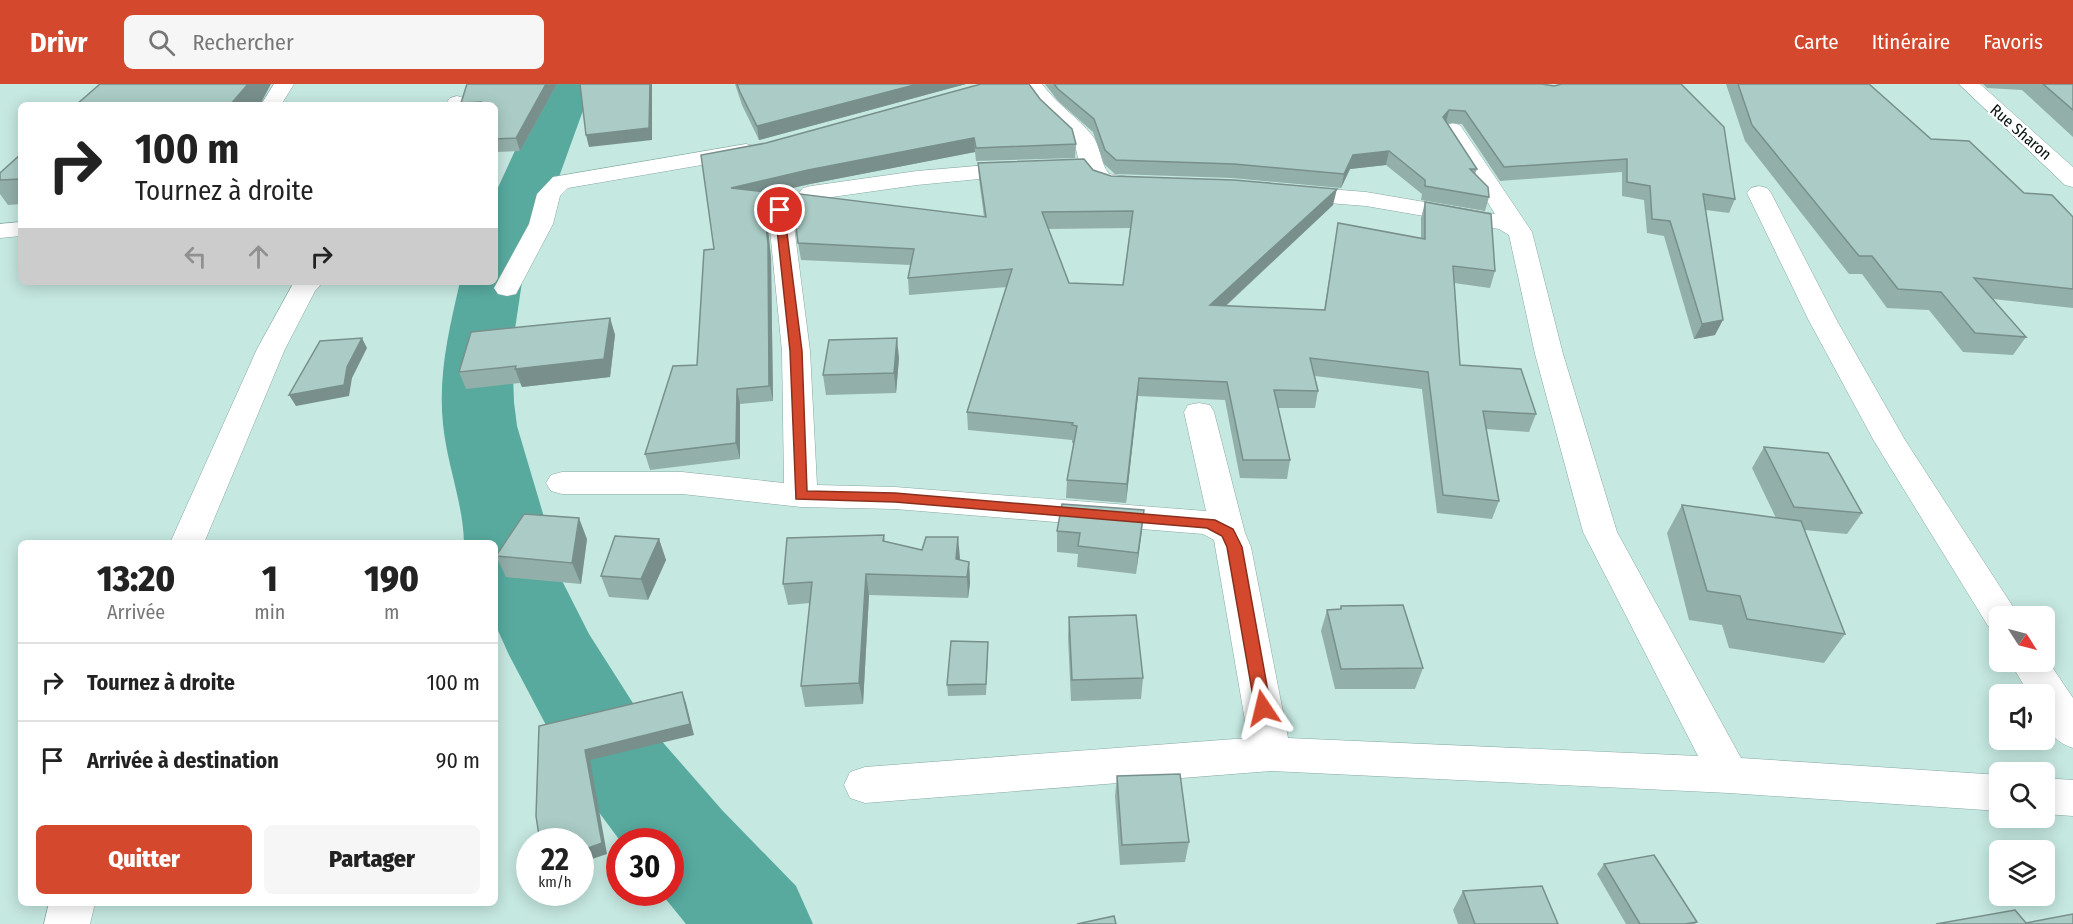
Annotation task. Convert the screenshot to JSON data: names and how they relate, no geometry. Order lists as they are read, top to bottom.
{
  "streets": {
    "street": ["Rue Sharon"]
  },
  "north": "bottom right",
  "page": {
    "header": "Drivr",
    "search": "Rechercher",
    "nav": ["Carte", "Itinéraire", "Favoris"],
    "turn": ["100 m", "Tournez à droite"],
    "eta": [
      "13:20",
      "Arrivée",
      "1",
      "min",
      "190",
      "m"
    ],
    "list": [
      {
        "name": "Tournez à droite",
        "value": "100 m"
      },
      {
        "name": "Arrivée à destination",
        "value": "90 m"
      }
    ],
    "buttons": ["Quitter", "Partager"],
    "speed": "22 km/h",
    "limit": "30"
  }
}
